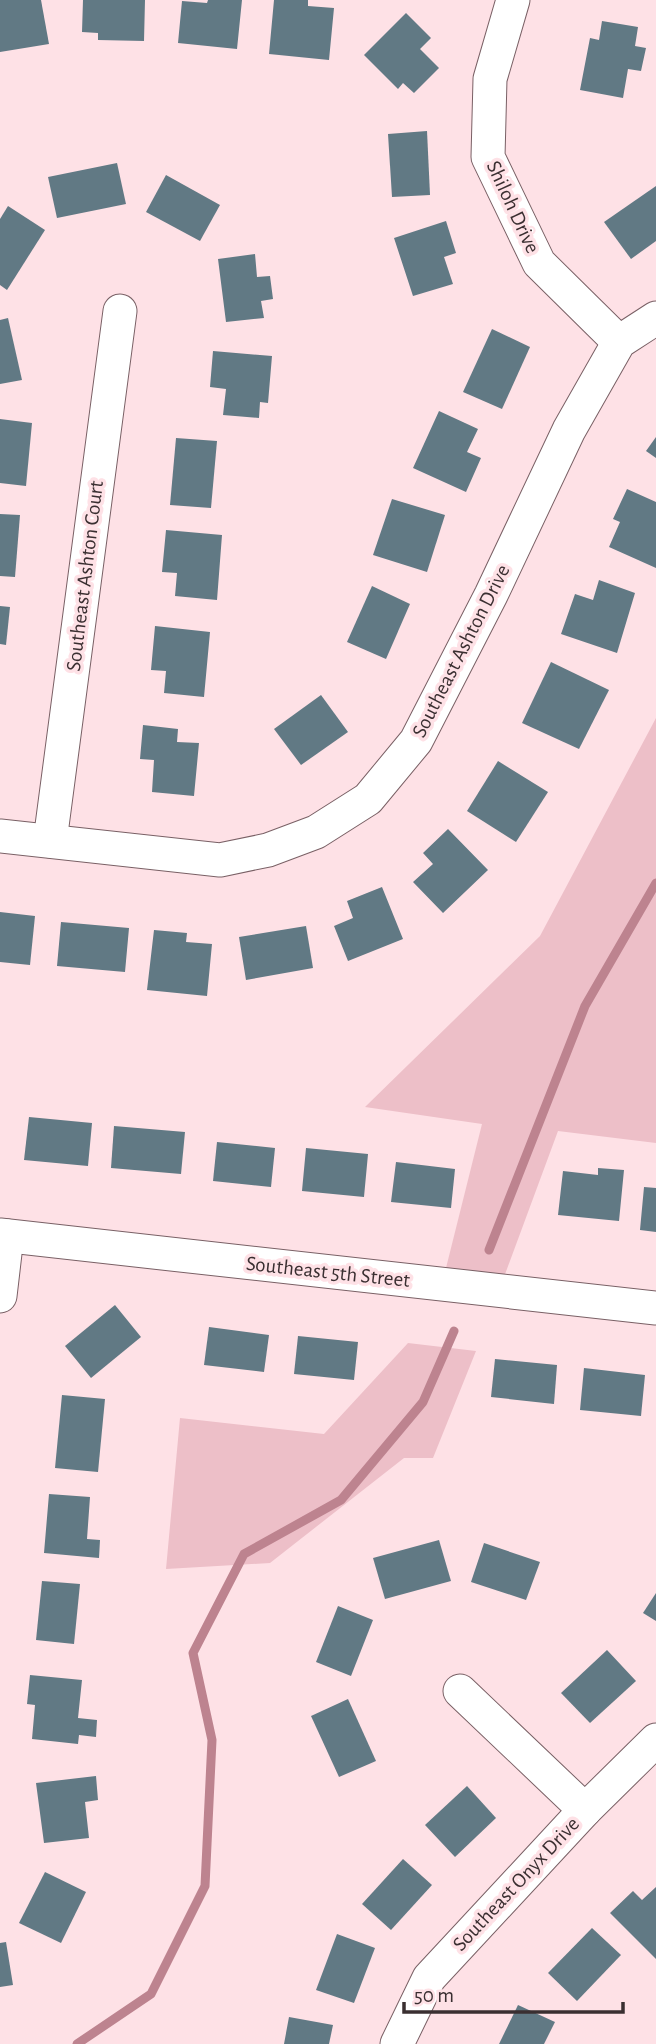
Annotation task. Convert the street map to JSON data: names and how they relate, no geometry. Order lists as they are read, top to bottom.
{
  "streets": {
    "street": [
      "Shiloh Drive",
      "Southeast Ashton Court",
      "Southeast Ashton Drive",
      "Southeast 5th Street",
      "Southeast Onyx Drive"
    ]
  },
  "crossings": [
    ["Shiloh Drive", "Southeast Ashton Drive"],
    ["Southeast Ashton Court", "Southeast Ashton Drive"]
  ],
  "scale_bar": "50 m"
}
